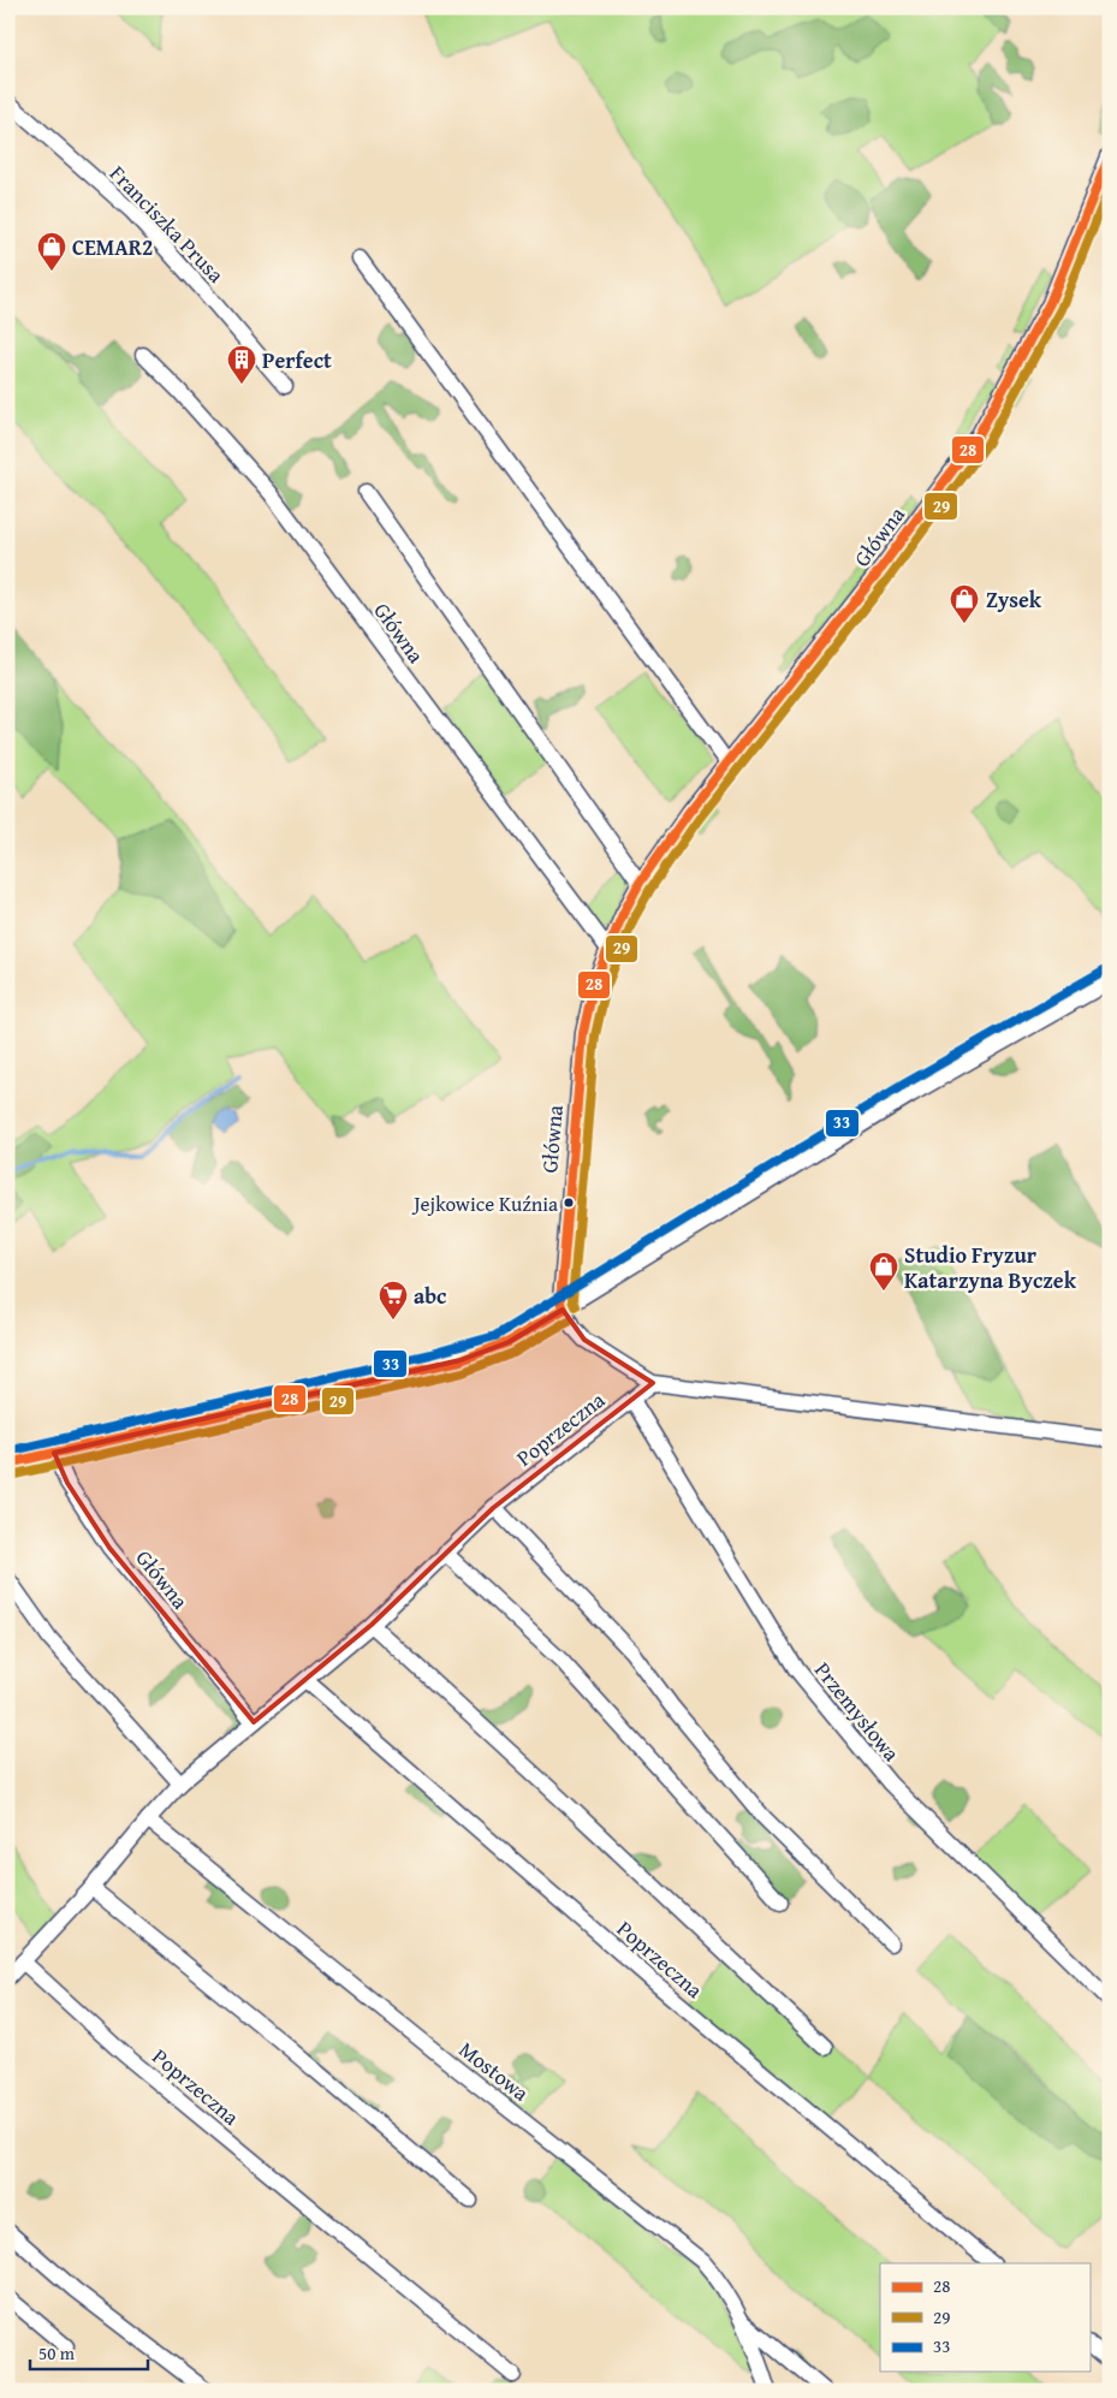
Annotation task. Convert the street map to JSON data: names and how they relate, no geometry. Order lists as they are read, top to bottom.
{
  "streets": {
    "street": [
      "Franciszka Prusa",
      "Główna",
      "Poprzeczna",
      "Przemysłowa",
      "Mostowa"
    ]
  },
  "crossings": [
    ["Główna", "Poprzeczna"],
    ["Poprzeczna", "Przemysłowa"],
    ["Poprzeczna", "Mostowa"]
  ],
  "places": {
    "shop": ["CEMAR2", "Zysek", "Studio Fryzur Katarzyna Byczek"],
    "building": ["Perfect"],
    "other": ["Jejkowice Kuźnia"],
    "supermarket": ["abc"]
  },
  "lines": ["transit line 28", "transit line 29", "transit line 33"],
  "legend": ["28", "29", "33"],
  "scale_bar": "50 m"
}
